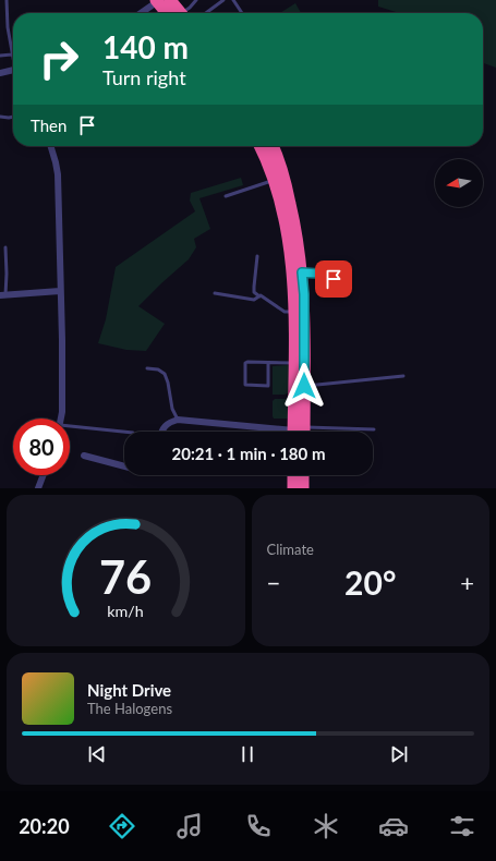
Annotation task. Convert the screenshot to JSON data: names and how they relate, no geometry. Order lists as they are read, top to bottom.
{
  "north": "left",
  "page": {
    "turn": ["140 m", "Turn right"],
    "then": "Then",
    "limit": "80",
    "trip": "20:21 · 1 min · 180 m",
    "tile": "Climate",
    "heat": ["−", "20°", "+"],
    "song": ["Night Drive", "The Halogens"],
    "tabs": "20:20",
    "gauge": ["76", "km/h"]
  }
}
